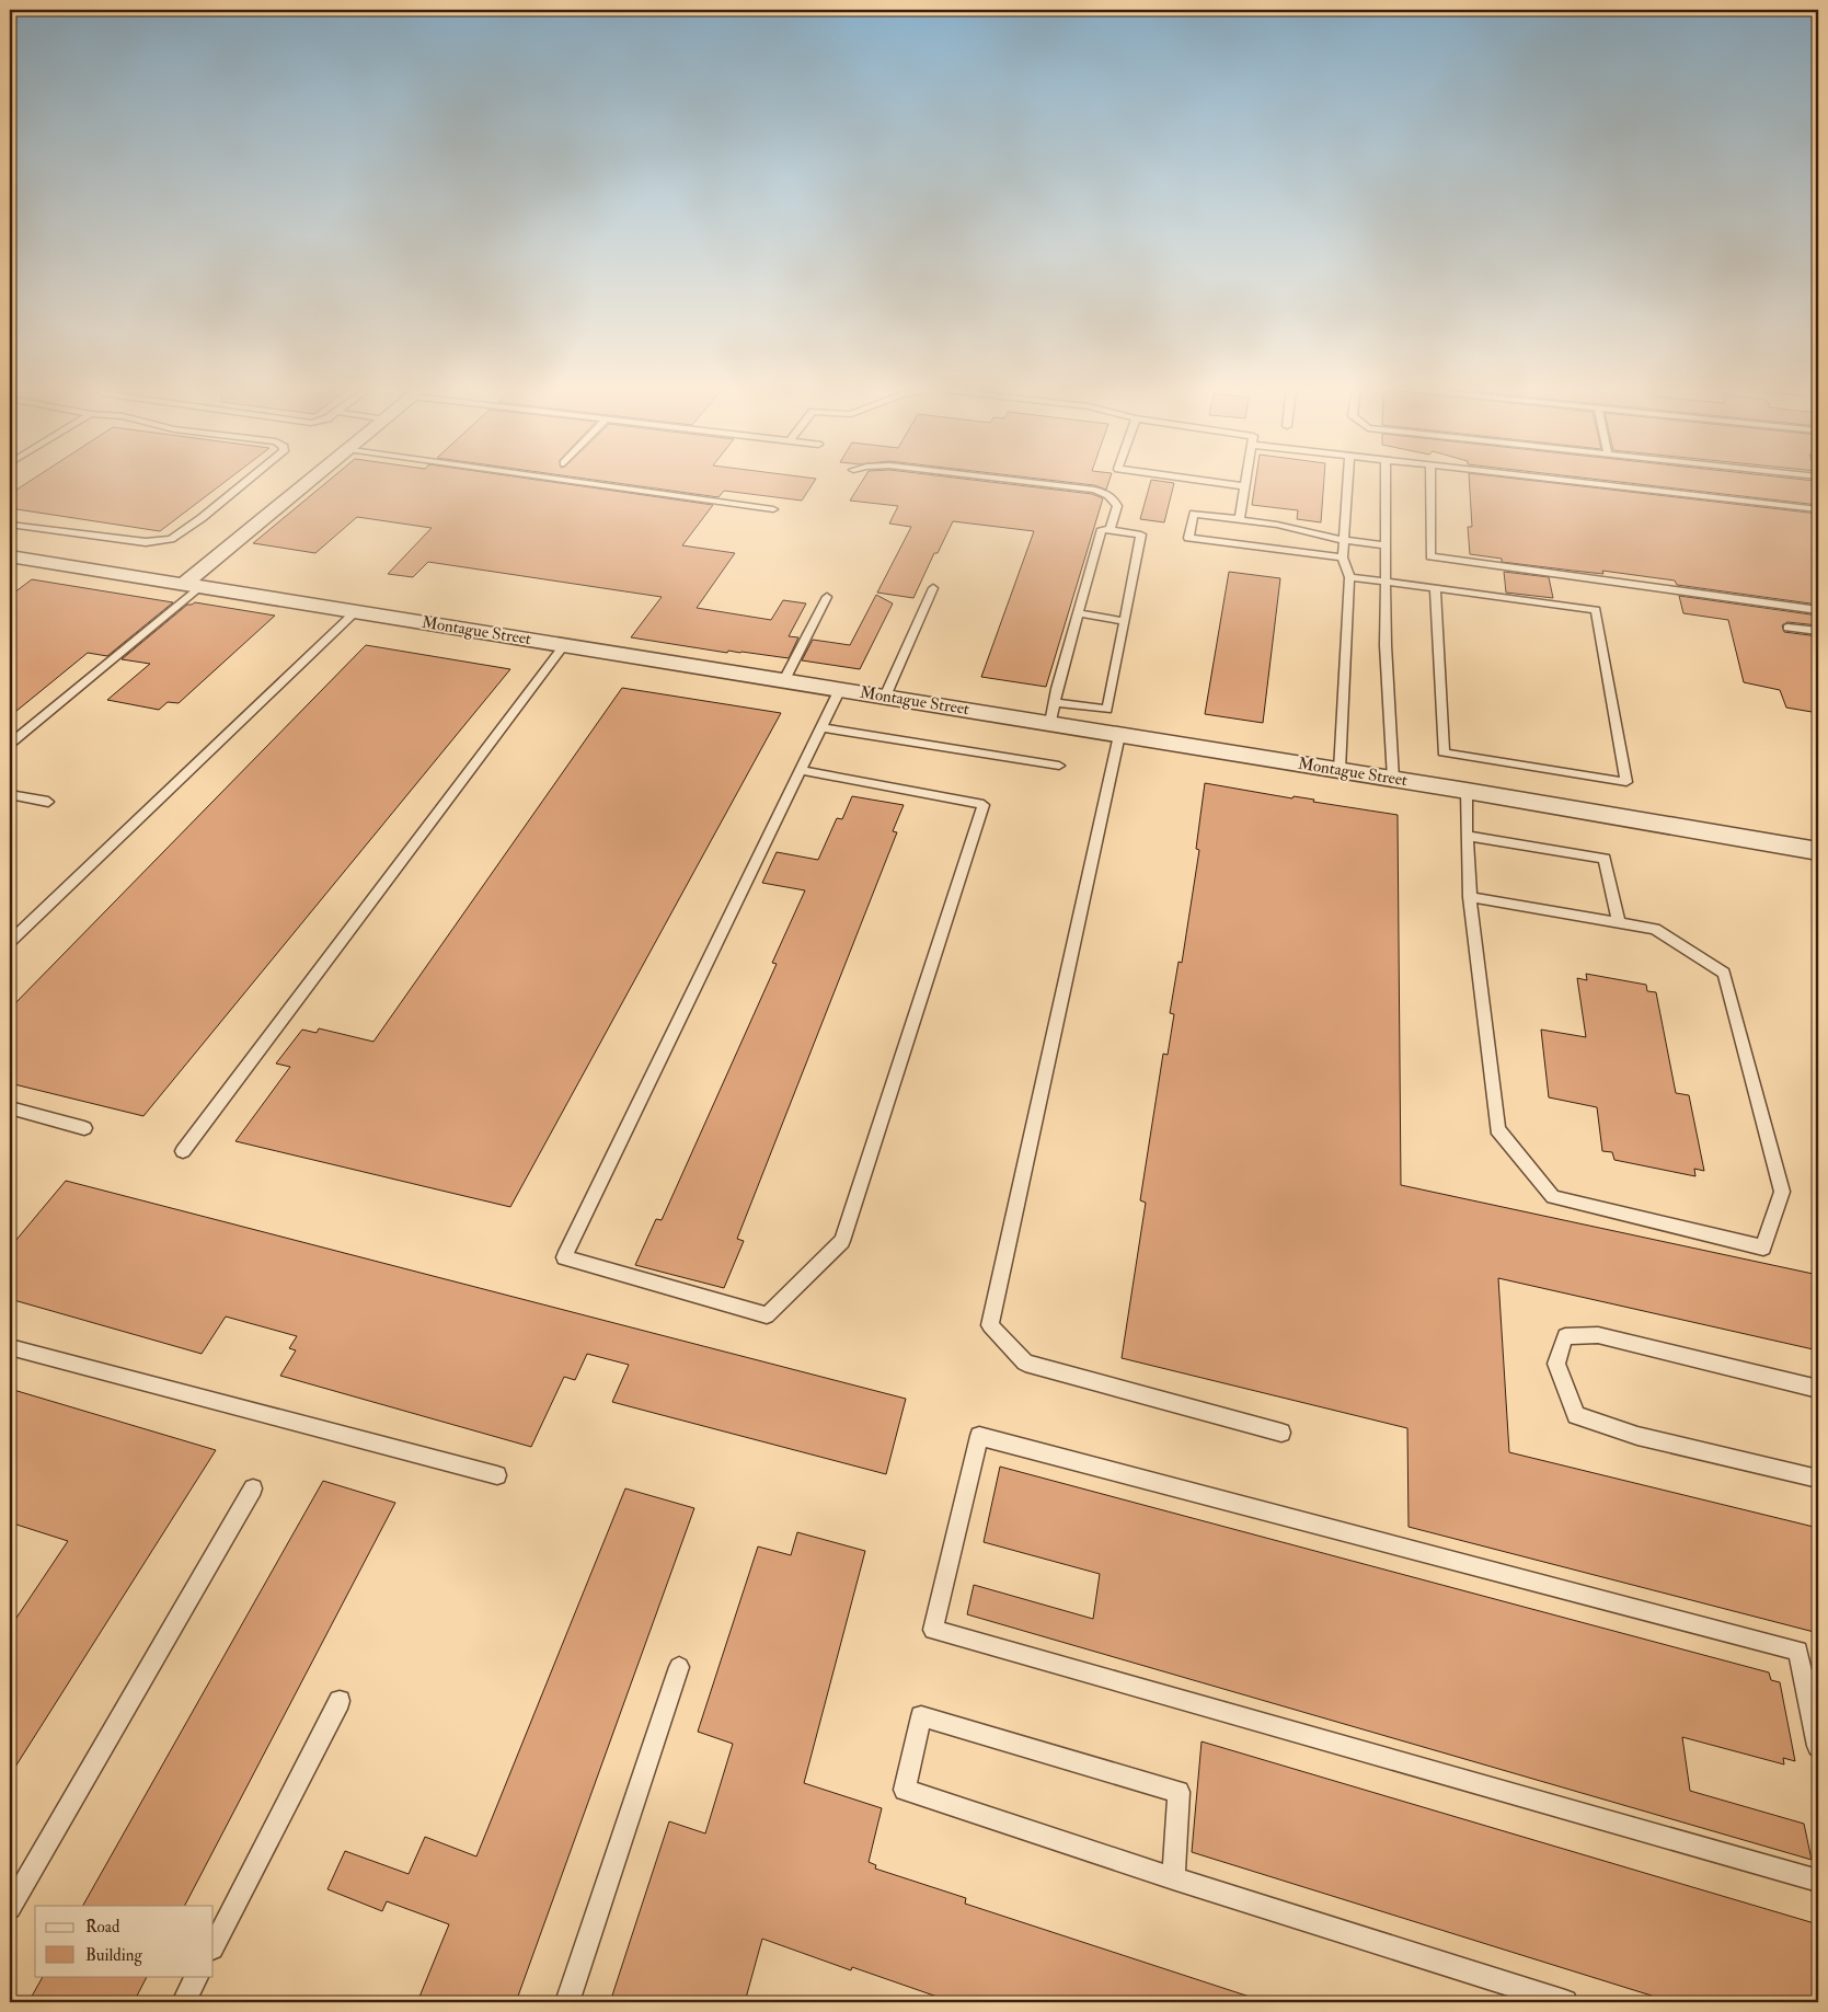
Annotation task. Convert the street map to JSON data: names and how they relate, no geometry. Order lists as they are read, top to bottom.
{
  "streets": {
    "street": ["Montague Street"]
  },
  "legend": ["Road", "Building"]
}
